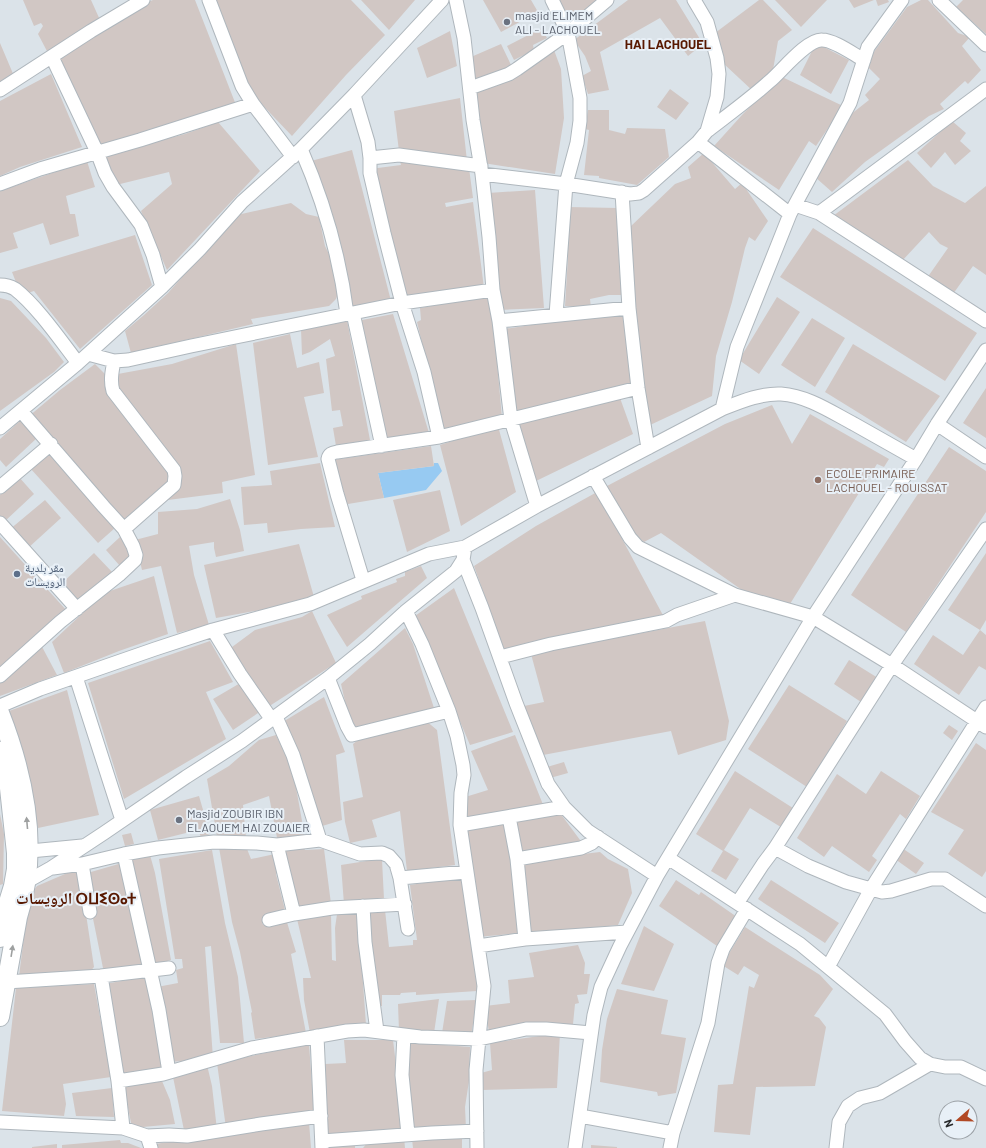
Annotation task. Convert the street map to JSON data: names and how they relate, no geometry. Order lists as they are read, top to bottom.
{
  "districts": ["HAI LACHOUEL", "الرويسات ⵔⵡⵉⵙⴰⵜ"],
  "places": [
    "masjid ELIMEM ALI - LACHOUEL",
    "ECOLE PRIMAIRE LACHOUEL - ROUISSAT",
    "مقر بلدية الرويسات",
    "Masjid ZOUBIR IBN ELAOUEM HAI ZOUAIER"
  ],
  "north": "left"
}
